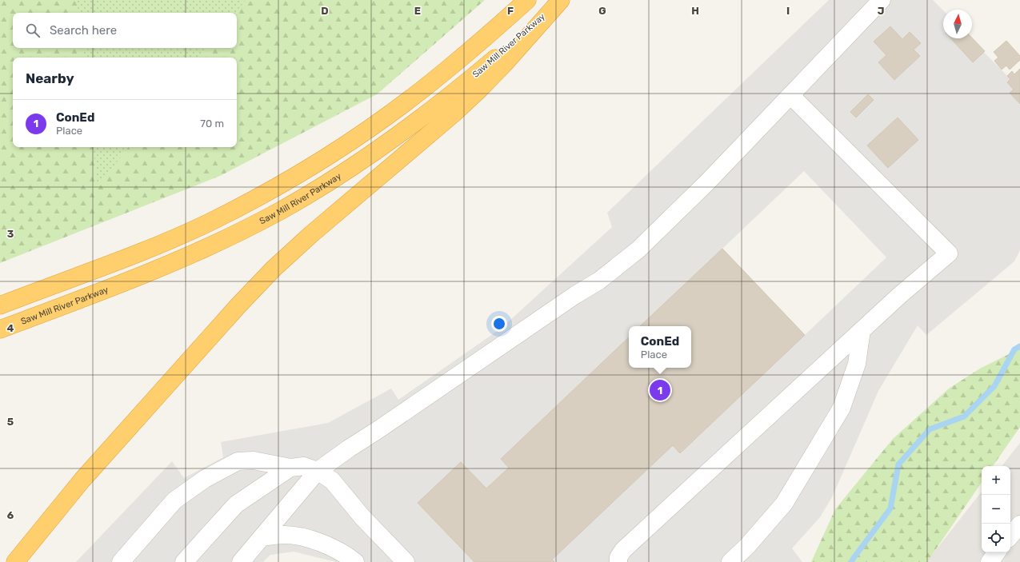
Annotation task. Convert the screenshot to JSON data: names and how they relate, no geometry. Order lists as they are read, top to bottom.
{
  "streets": {
    "highway": ["Saw Mill River Parkway"]
  },
  "north": "top",
  "page": {
    "search": "Search here",
    "heading": "Nearby",
    "list": [
      {
        "mark": "1",
        "name": "ConEd",
        "note": "Place",
        "value": "70 m"
      }
    ],
    "popup": ["ConEd", "Place"],
    "pins": "1",
    "map_buttons": ["+", "−"]
  },
  "grid": {
    "columns": [
      "D",
      "E",
      "F",
      "G",
      "H",
      "I",
      "J"
    ],
    "rows": [
      "3",
      "4",
      "5",
      "6"
    ]
  }
}
